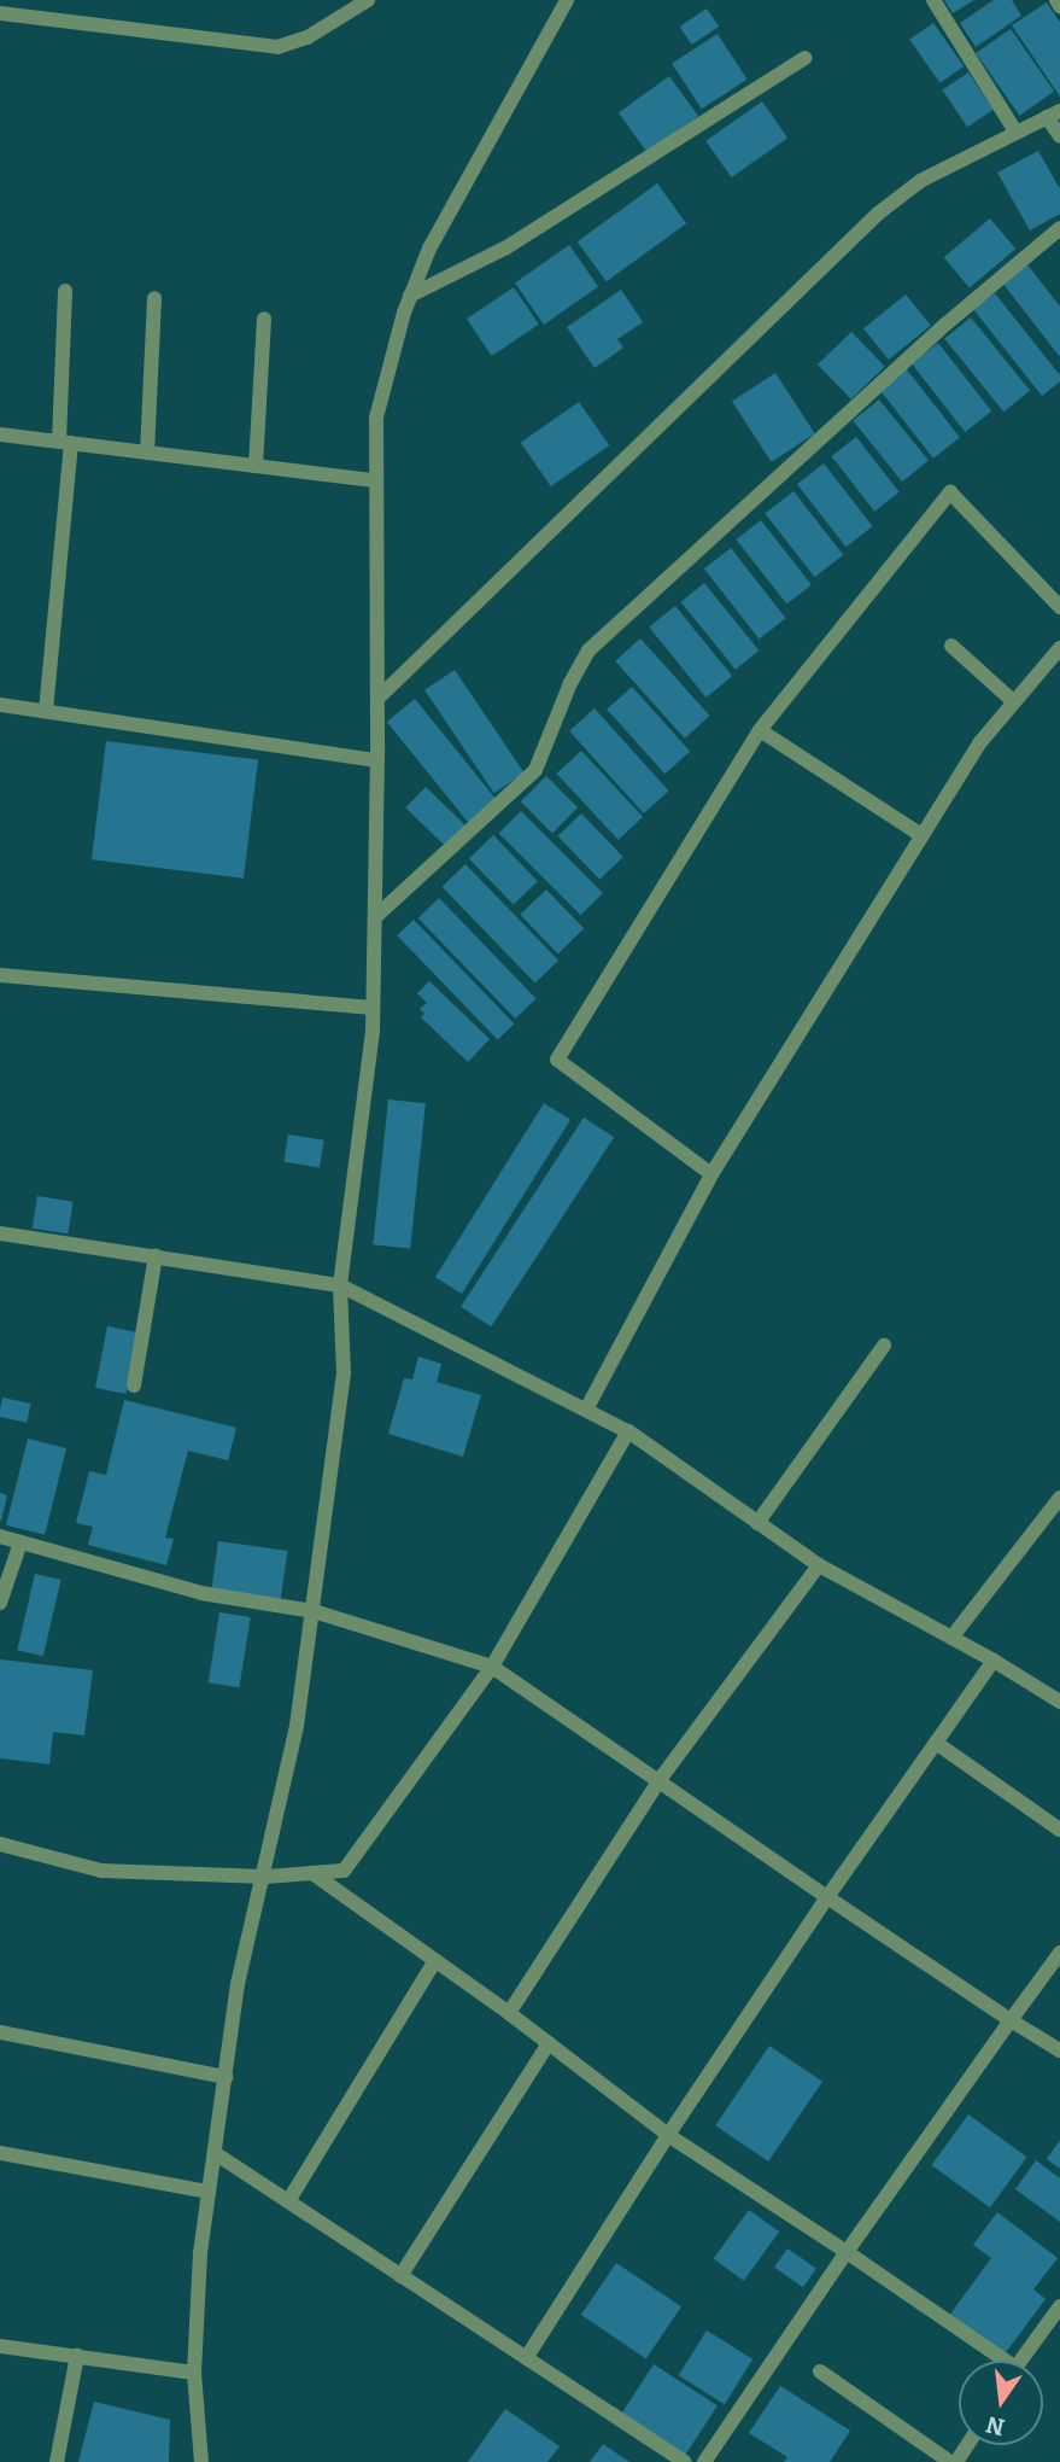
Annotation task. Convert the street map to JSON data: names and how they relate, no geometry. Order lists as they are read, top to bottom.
{
  "north": "bottom"
}
